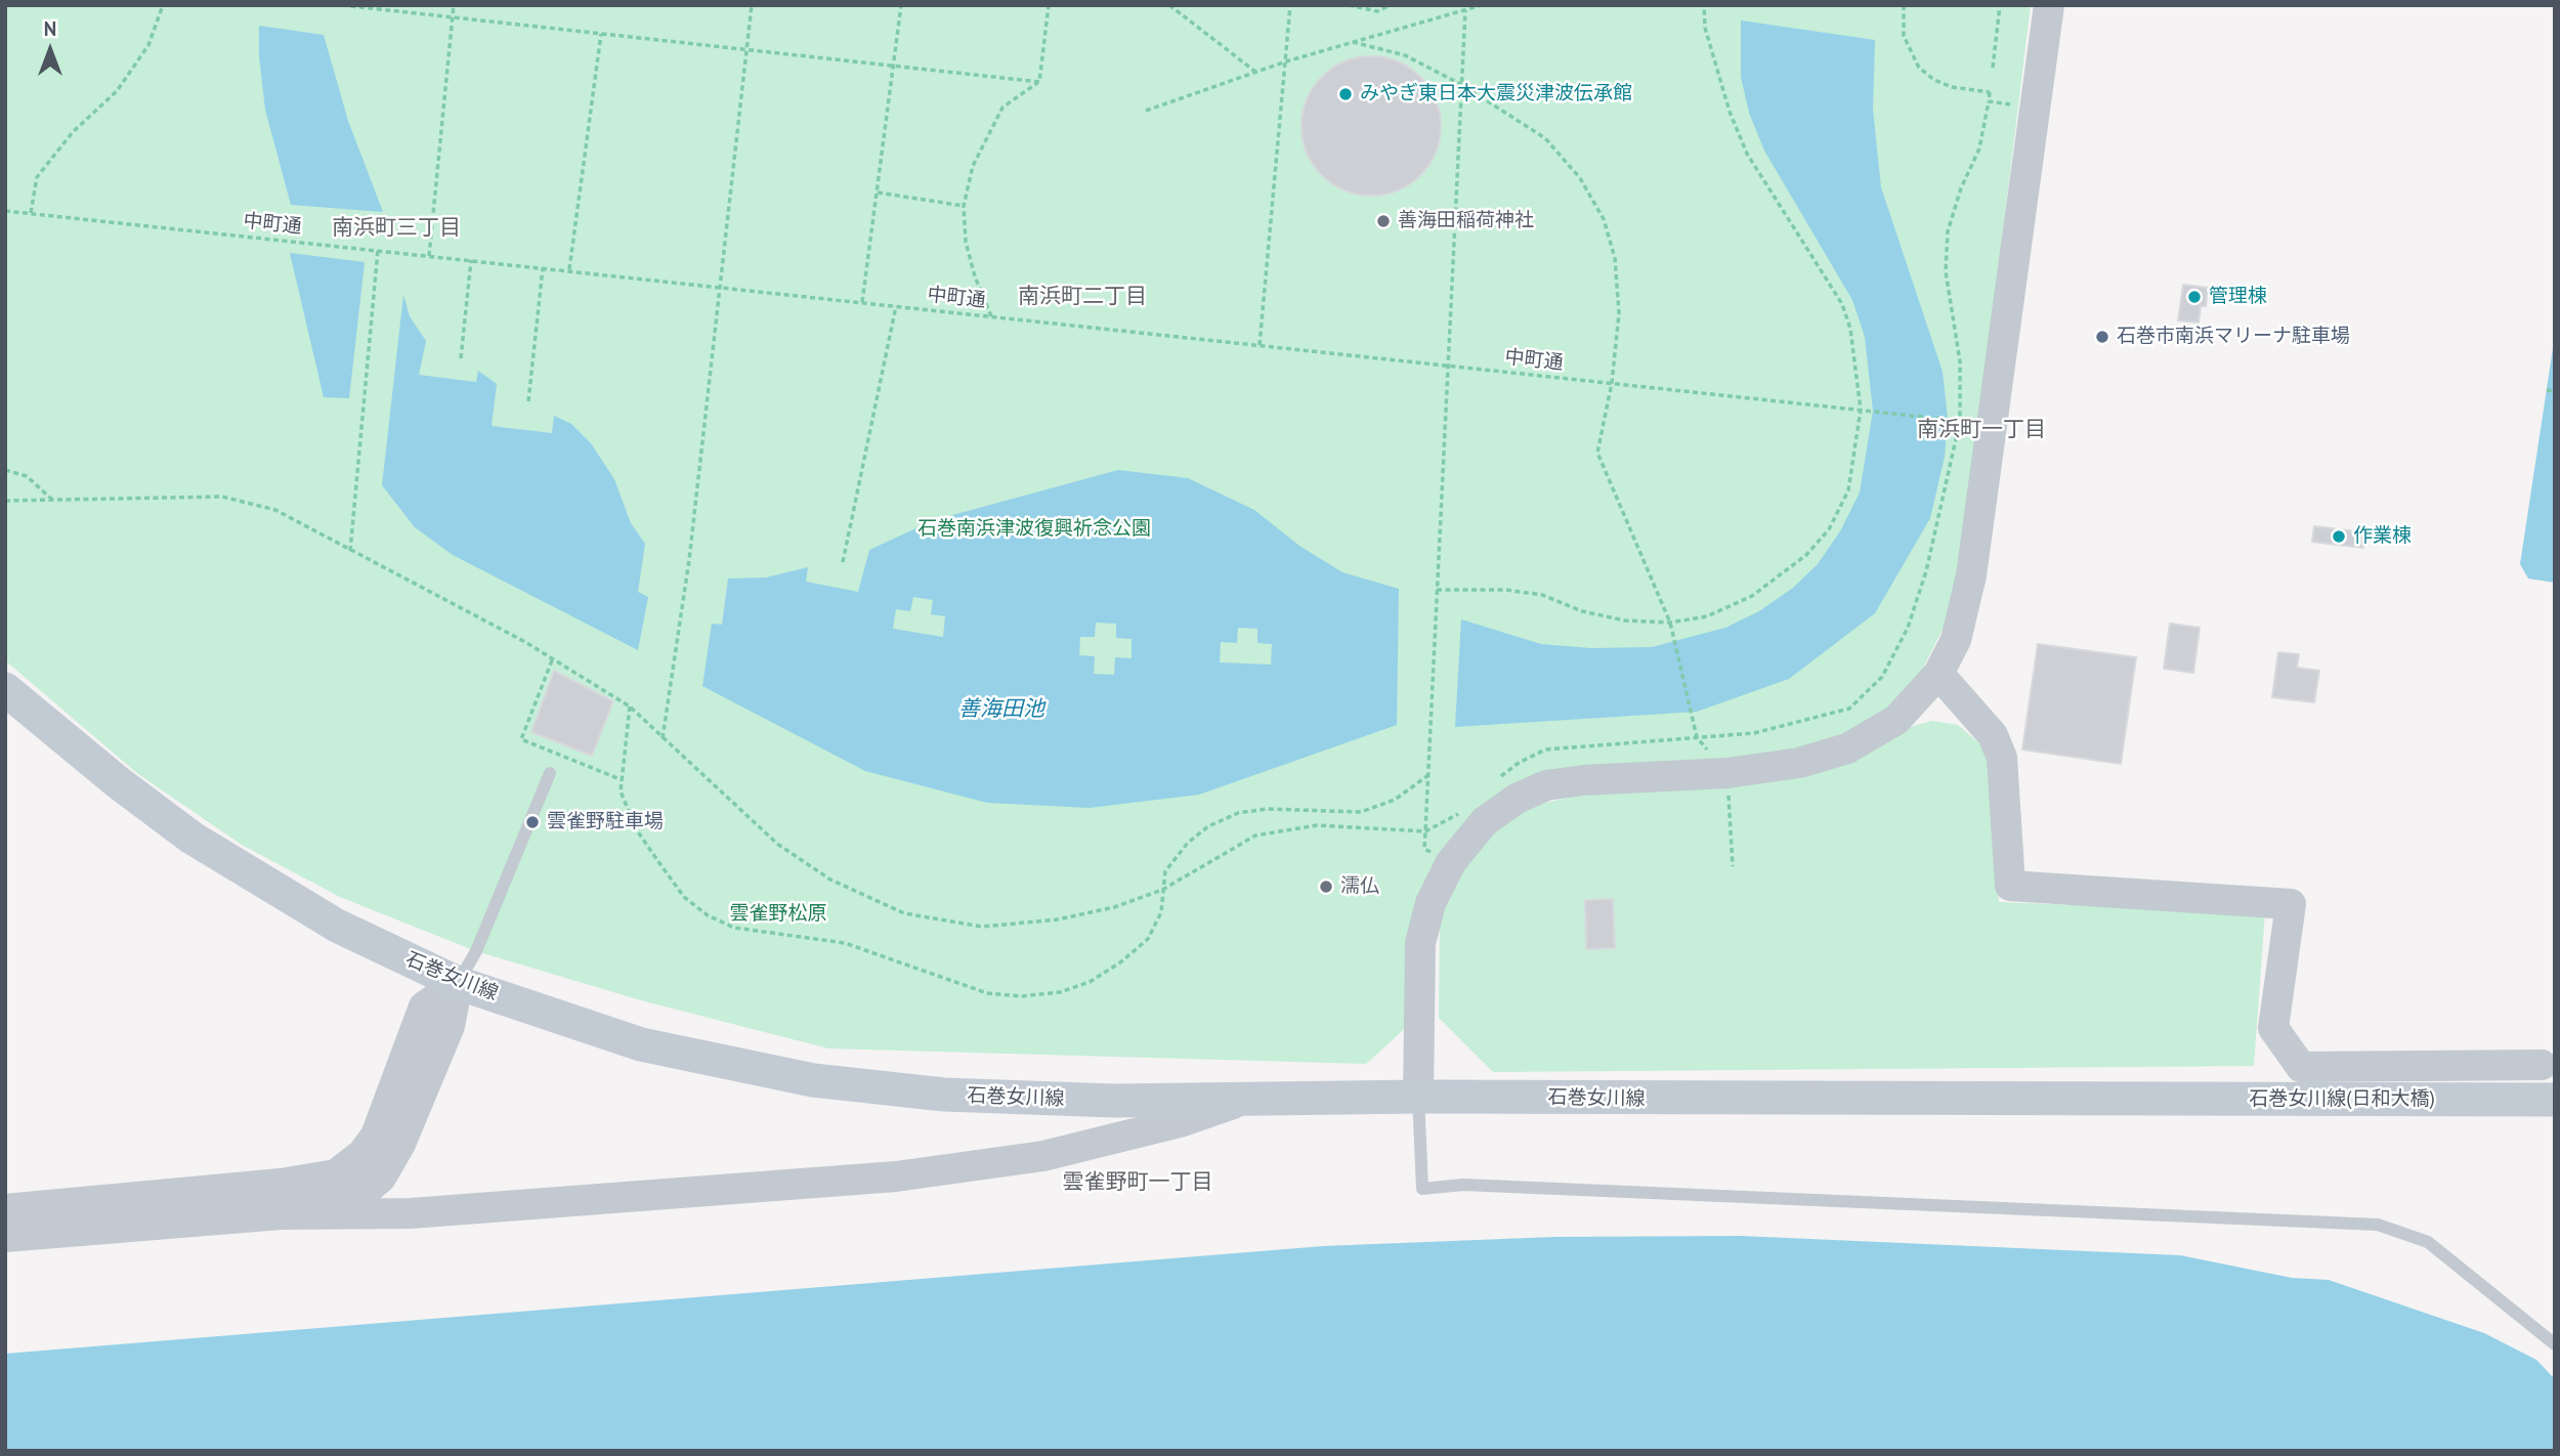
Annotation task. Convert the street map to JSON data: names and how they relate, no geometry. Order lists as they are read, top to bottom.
{
  "streets": {
    "main road": ["石巻女川線", "石巻女川線(日和大橋)"],
    "path": ["中町通"]
  },
  "crossings": [
    ["石巻女川線", "石巻女川線(日和大橋)"]
  ],
  "districts": [
    "南浜町三丁目",
    "南浜町二丁目",
    "南浜町一丁目",
    "雲雀野町一丁目"
  ],
  "water": ["善海田池"],
  "parks": ["石巻南浜津波復興祈念公園", "雲雀野松原"],
  "places": [
    "みやぎ東日本大震災津波伝承館",
    "善海田稲荷神社",
    "管理棟",
    "石巻市南浜マリーナ駐車場",
    "作業棟",
    "雲雀野駐車場",
    "濡仏"
  ],
  "north": "top"
}
